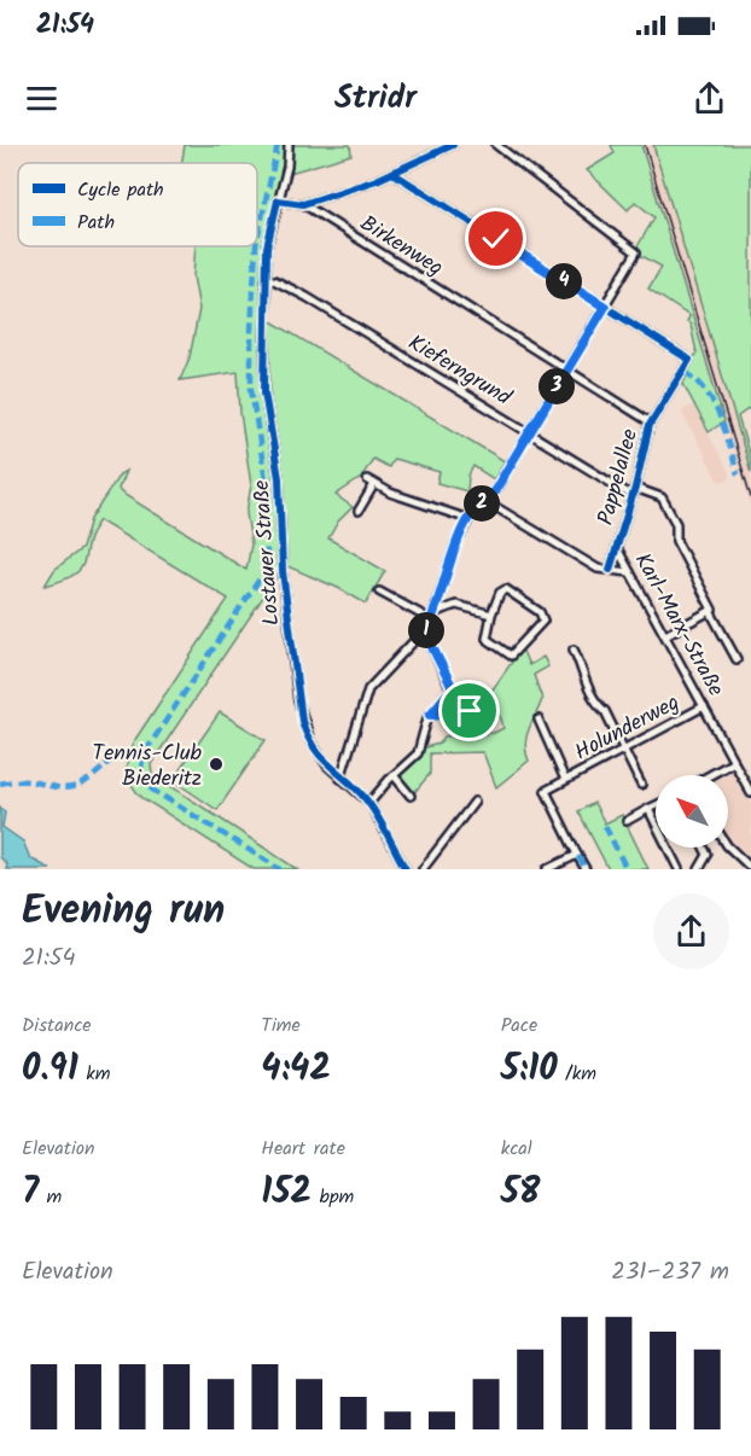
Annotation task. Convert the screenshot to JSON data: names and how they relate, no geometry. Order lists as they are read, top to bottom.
{
  "streets": {
    "street": [
      "Birkenweg",
      "Kieferngrund",
      "Pappelallee",
      "Lostauer Straße",
      "Karl-Marx-Straße",
      "Holunderweg"
    ]
  },
  "crossings": [
    ["Birkenweg", "Pappelallee"],
    ["Birkenweg", "Lostauer Straße"],
    ["Kieferngrund", "Pappelallee"],
    ["Kieferngrund", "Lostauer Straße"],
    ["Pappelallee", "Karl-Marx-Straße"],
    ["Karl-Marx-Straße", "Holunderweg"]
  ],
  "places": ["Tennis-Club Biederitz"],
  "legend": ["Cycle path", "Path"],
  "north": "top left",
  "page": {
    "status": "21:54",
    "header": "Stridr",
    "pins": [
      "4",
      "3",
      "2",
      "1"
    ],
    "heading": ["Evening run", "21:54"],
    "stats": [
      ["Distance", "0.91 km"],
      ["Time", "4:42"],
      ["Pace", "5:10 /km"],
      ["Elevation", "7 m"],
      ["Heart rate", "152 bpm"],
      ["kcal", "58"]
    ],
    "chart": ["Elevation", "231–237 m"]
  }
}
